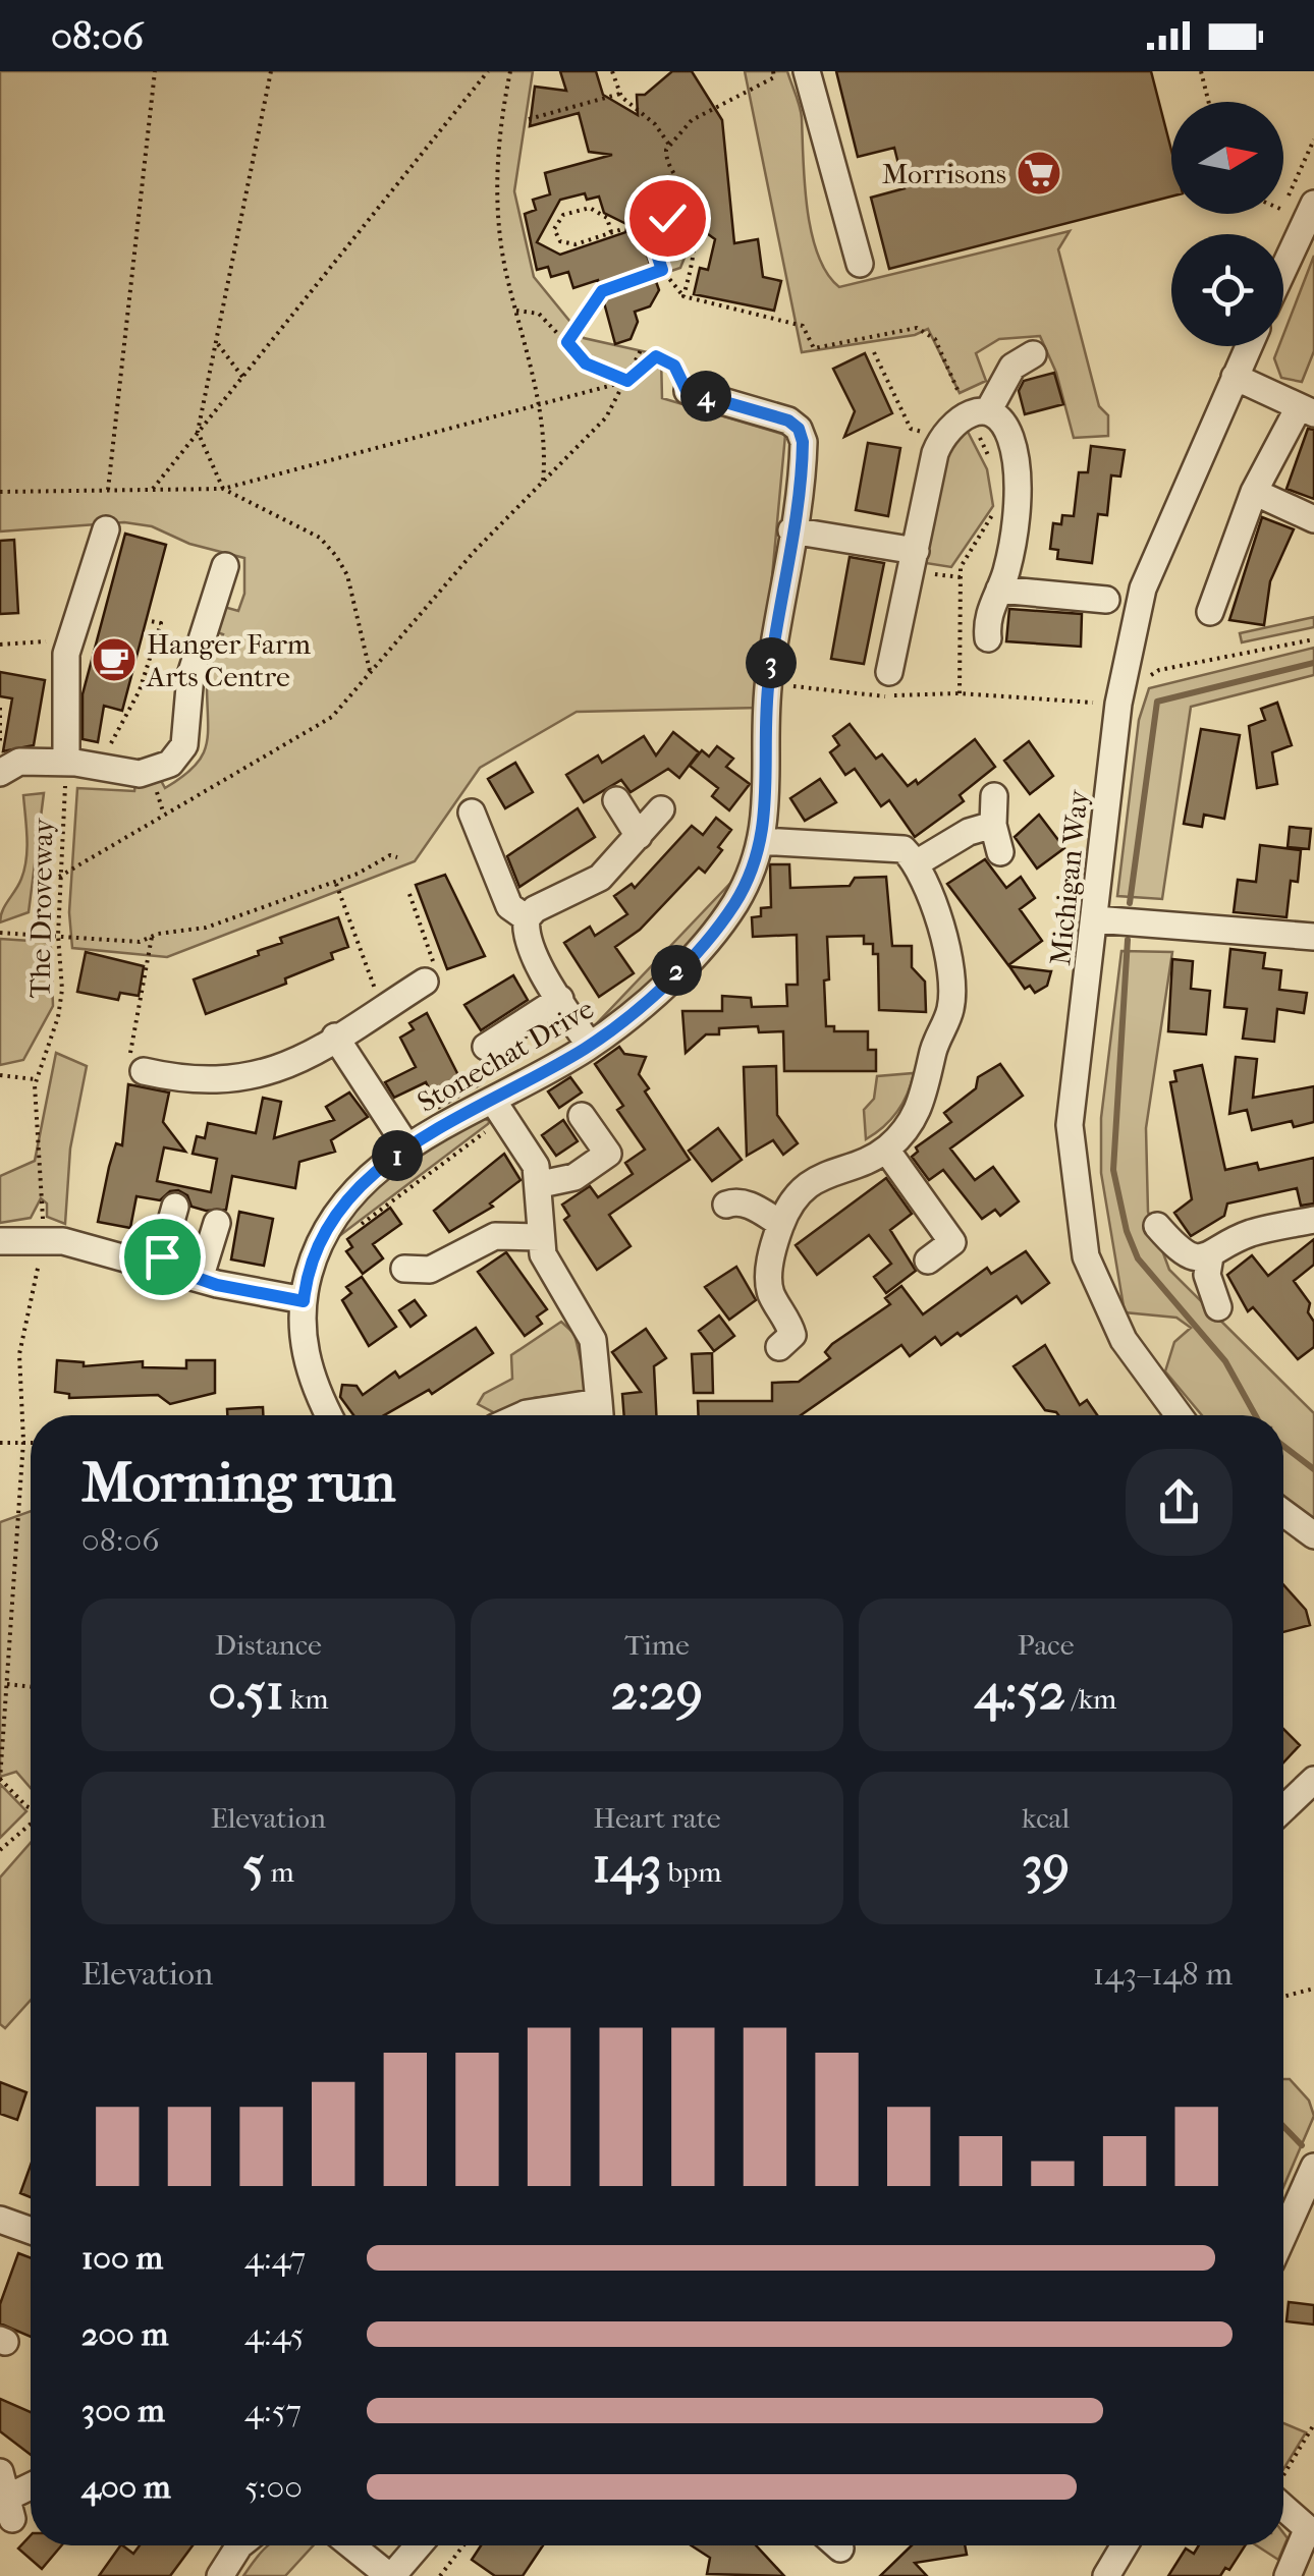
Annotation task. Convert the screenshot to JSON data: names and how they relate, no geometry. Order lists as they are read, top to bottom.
{
  "streets": {
    "street": ["Michigan Way", "Stonechat Drive"],
    "path": ["The Droveway"]
  },
  "places": {
    "supermarket": ["Morrisons"],
    "cafe": ["Hanger Farm Arts Centre"]
  },
  "north": "right",
  "page": {
    "status": "08:06",
    "pins": [
      "4",
      "3",
      "2",
      "1"
    ],
    "heading": ["Morning run", "08:06"],
    "stats": [
      ["Distance", "0.51 km"],
      ["Time", "2:29"],
      ["Pace", "4:52 /km"],
      ["Elevation", "5 m"],
      ["Heart rate", "143 bpm"],
      ["kcal", "39"]
    ],
    "chart": ["Elevation", "143–148 m"],
    "list": [
      {
        "name": "100 m",
        "note": "4:47"
      },
      {
        "name": "200 m",
        "note": "4:45"
      },
      {
        "name": "300 m",
        "note": "4:57"
      },
      {
        "name": "400 m",
        "note": "5:00"
      }
    ]
  }
}
